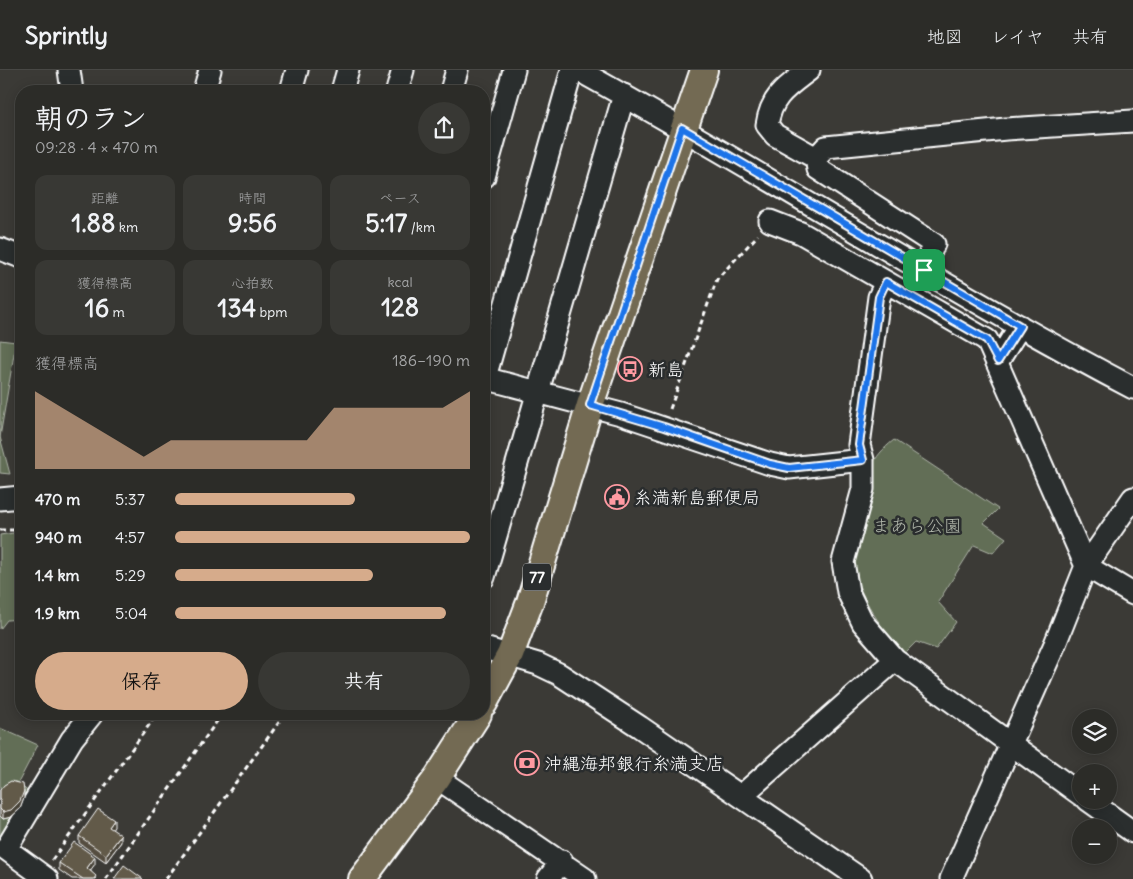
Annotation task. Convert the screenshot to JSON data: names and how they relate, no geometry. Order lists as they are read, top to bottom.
{
  "streets": {
    "main road": ["77"]
  },
  "parks": ["まあら公園"],
  "places": {
    "bus stop": ["新島"],
    "public building": ["糸満新島郵便局"],
    "bank": ["沖縄海邦銀行糸満支店"]
  },
  "page": {
    "header": "Sprintly",
    "nav": ["地図", "レイヤ", "共有"],
    "heading": ["朝のラン", "09:28 · 4 × 470 m"],
    "stats": [
      ["距離", "1.88 km"],
      ["時間", "9:56"],
      ["ペース", "5:17 /km"],
      ["獲得標高", "16 m"],
      ["心拍数", "134 bpm"],
      ["kcal", "128"]
    ],
    "chart": ["獲得標高", "186–190 m"],
    "list": [
      {
        "name": "470 m",
        "note": "5:37"
      },
      {
        "name": "940 m",
        "note": "4:57"
      },
      {
        "name": "1.4 km",
        "note": "5:29"
      },
      {
        "name": "1.9 km",
        "note": "5:04"
      }
    ],
    "buttons": ["保存", "共有"],
    "map_buttons": ["+", "−"]
  }
}
